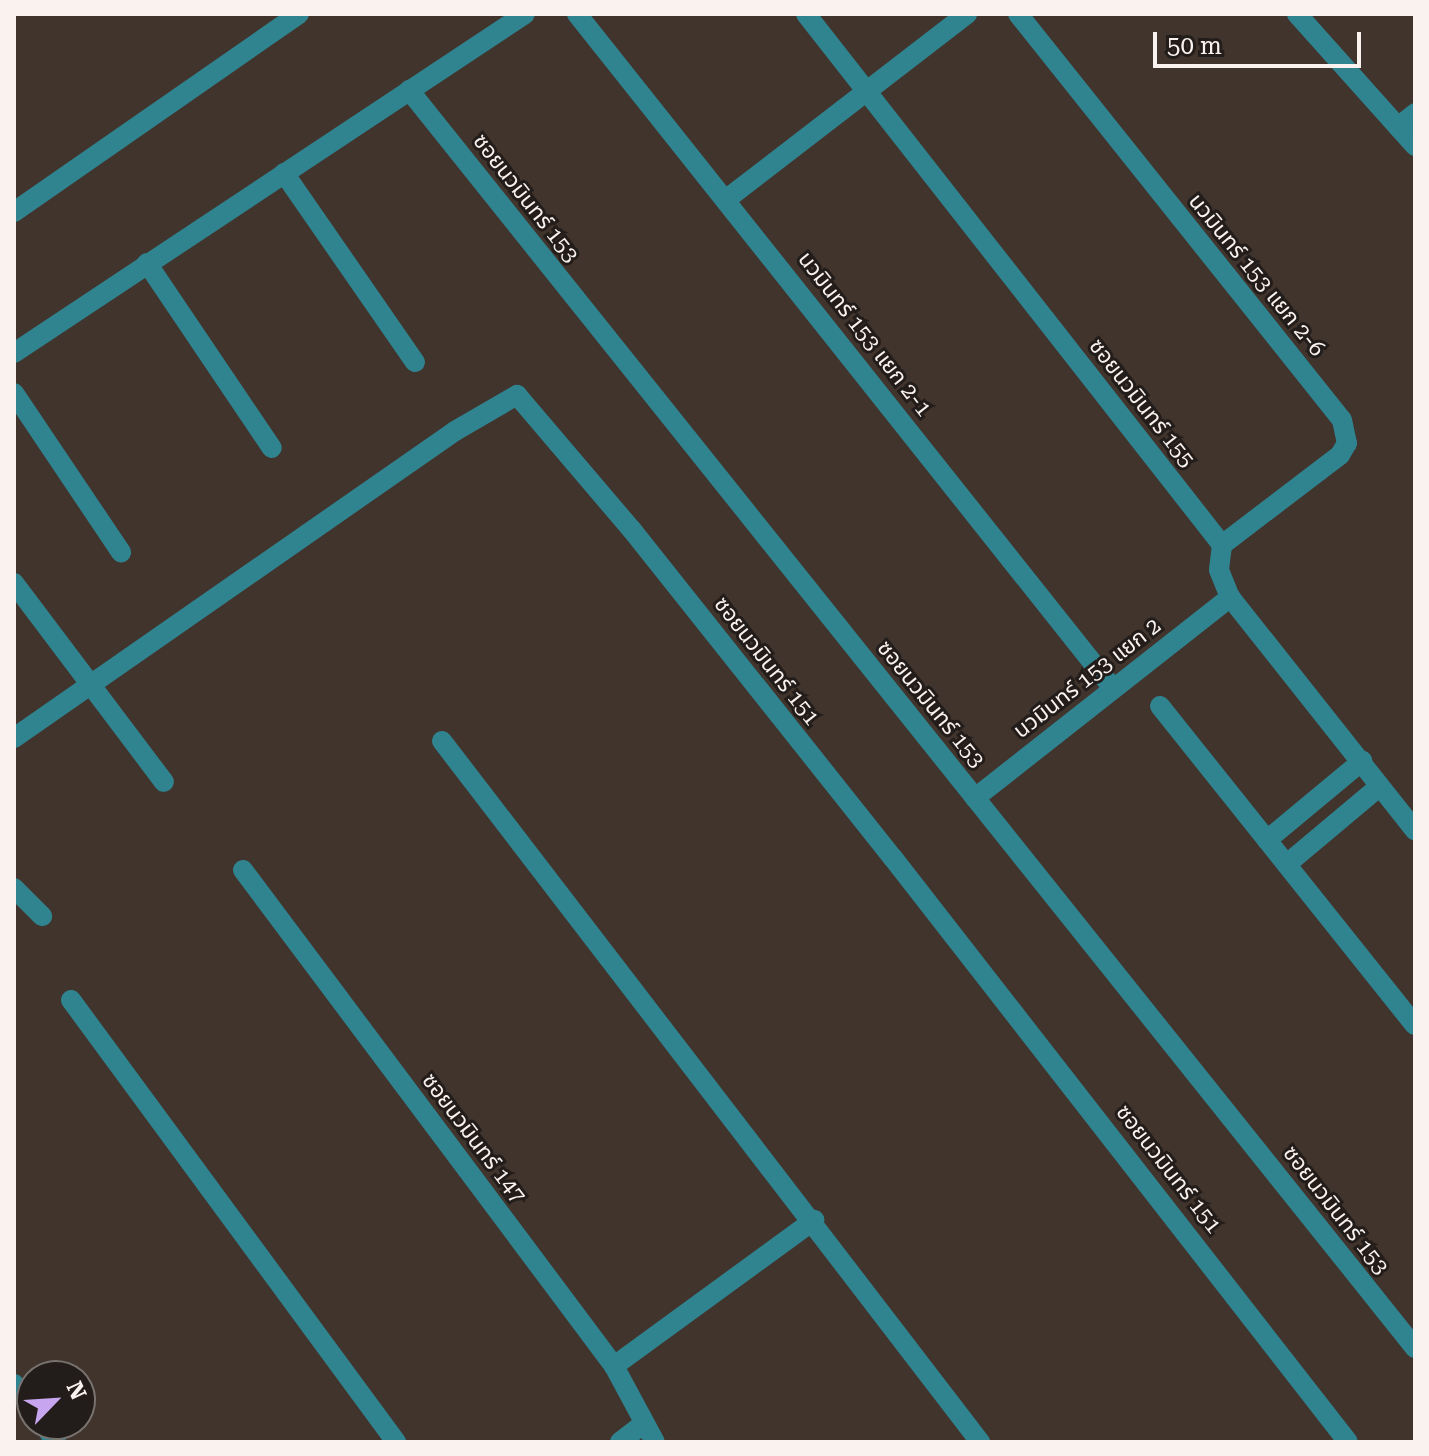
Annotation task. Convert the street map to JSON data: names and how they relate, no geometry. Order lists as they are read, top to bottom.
{
  "streets": {
    "street": [
      "ซอยนวมินทร์ 153",
      "นวมินทร์ 153 แยก 2-6",
      "นวมินทร์ 153 แยก 2-1",
      "ซอยนวมินทร์ 155",
      "ซอยนวมินทร์ 151",
      "นวมินทร์ 153 แยก 2",
      "ซอยนวมินทร์ 147"
    ]
  },
  "crossings": [
    ["ซอยนวมินทร์ 153", "นวมินทร์ 153 แยก 2"],
    ["นวมินทร์ 153 แยก 2-6", "ซอยนวมินทร์ 155"],
    ["นวมินทร์ 153 แยก 2-1", "นวมินทร์ 153 แยก 2"]
  ],
  "scale_bar": "50 m",
  "north": "top right"
}
